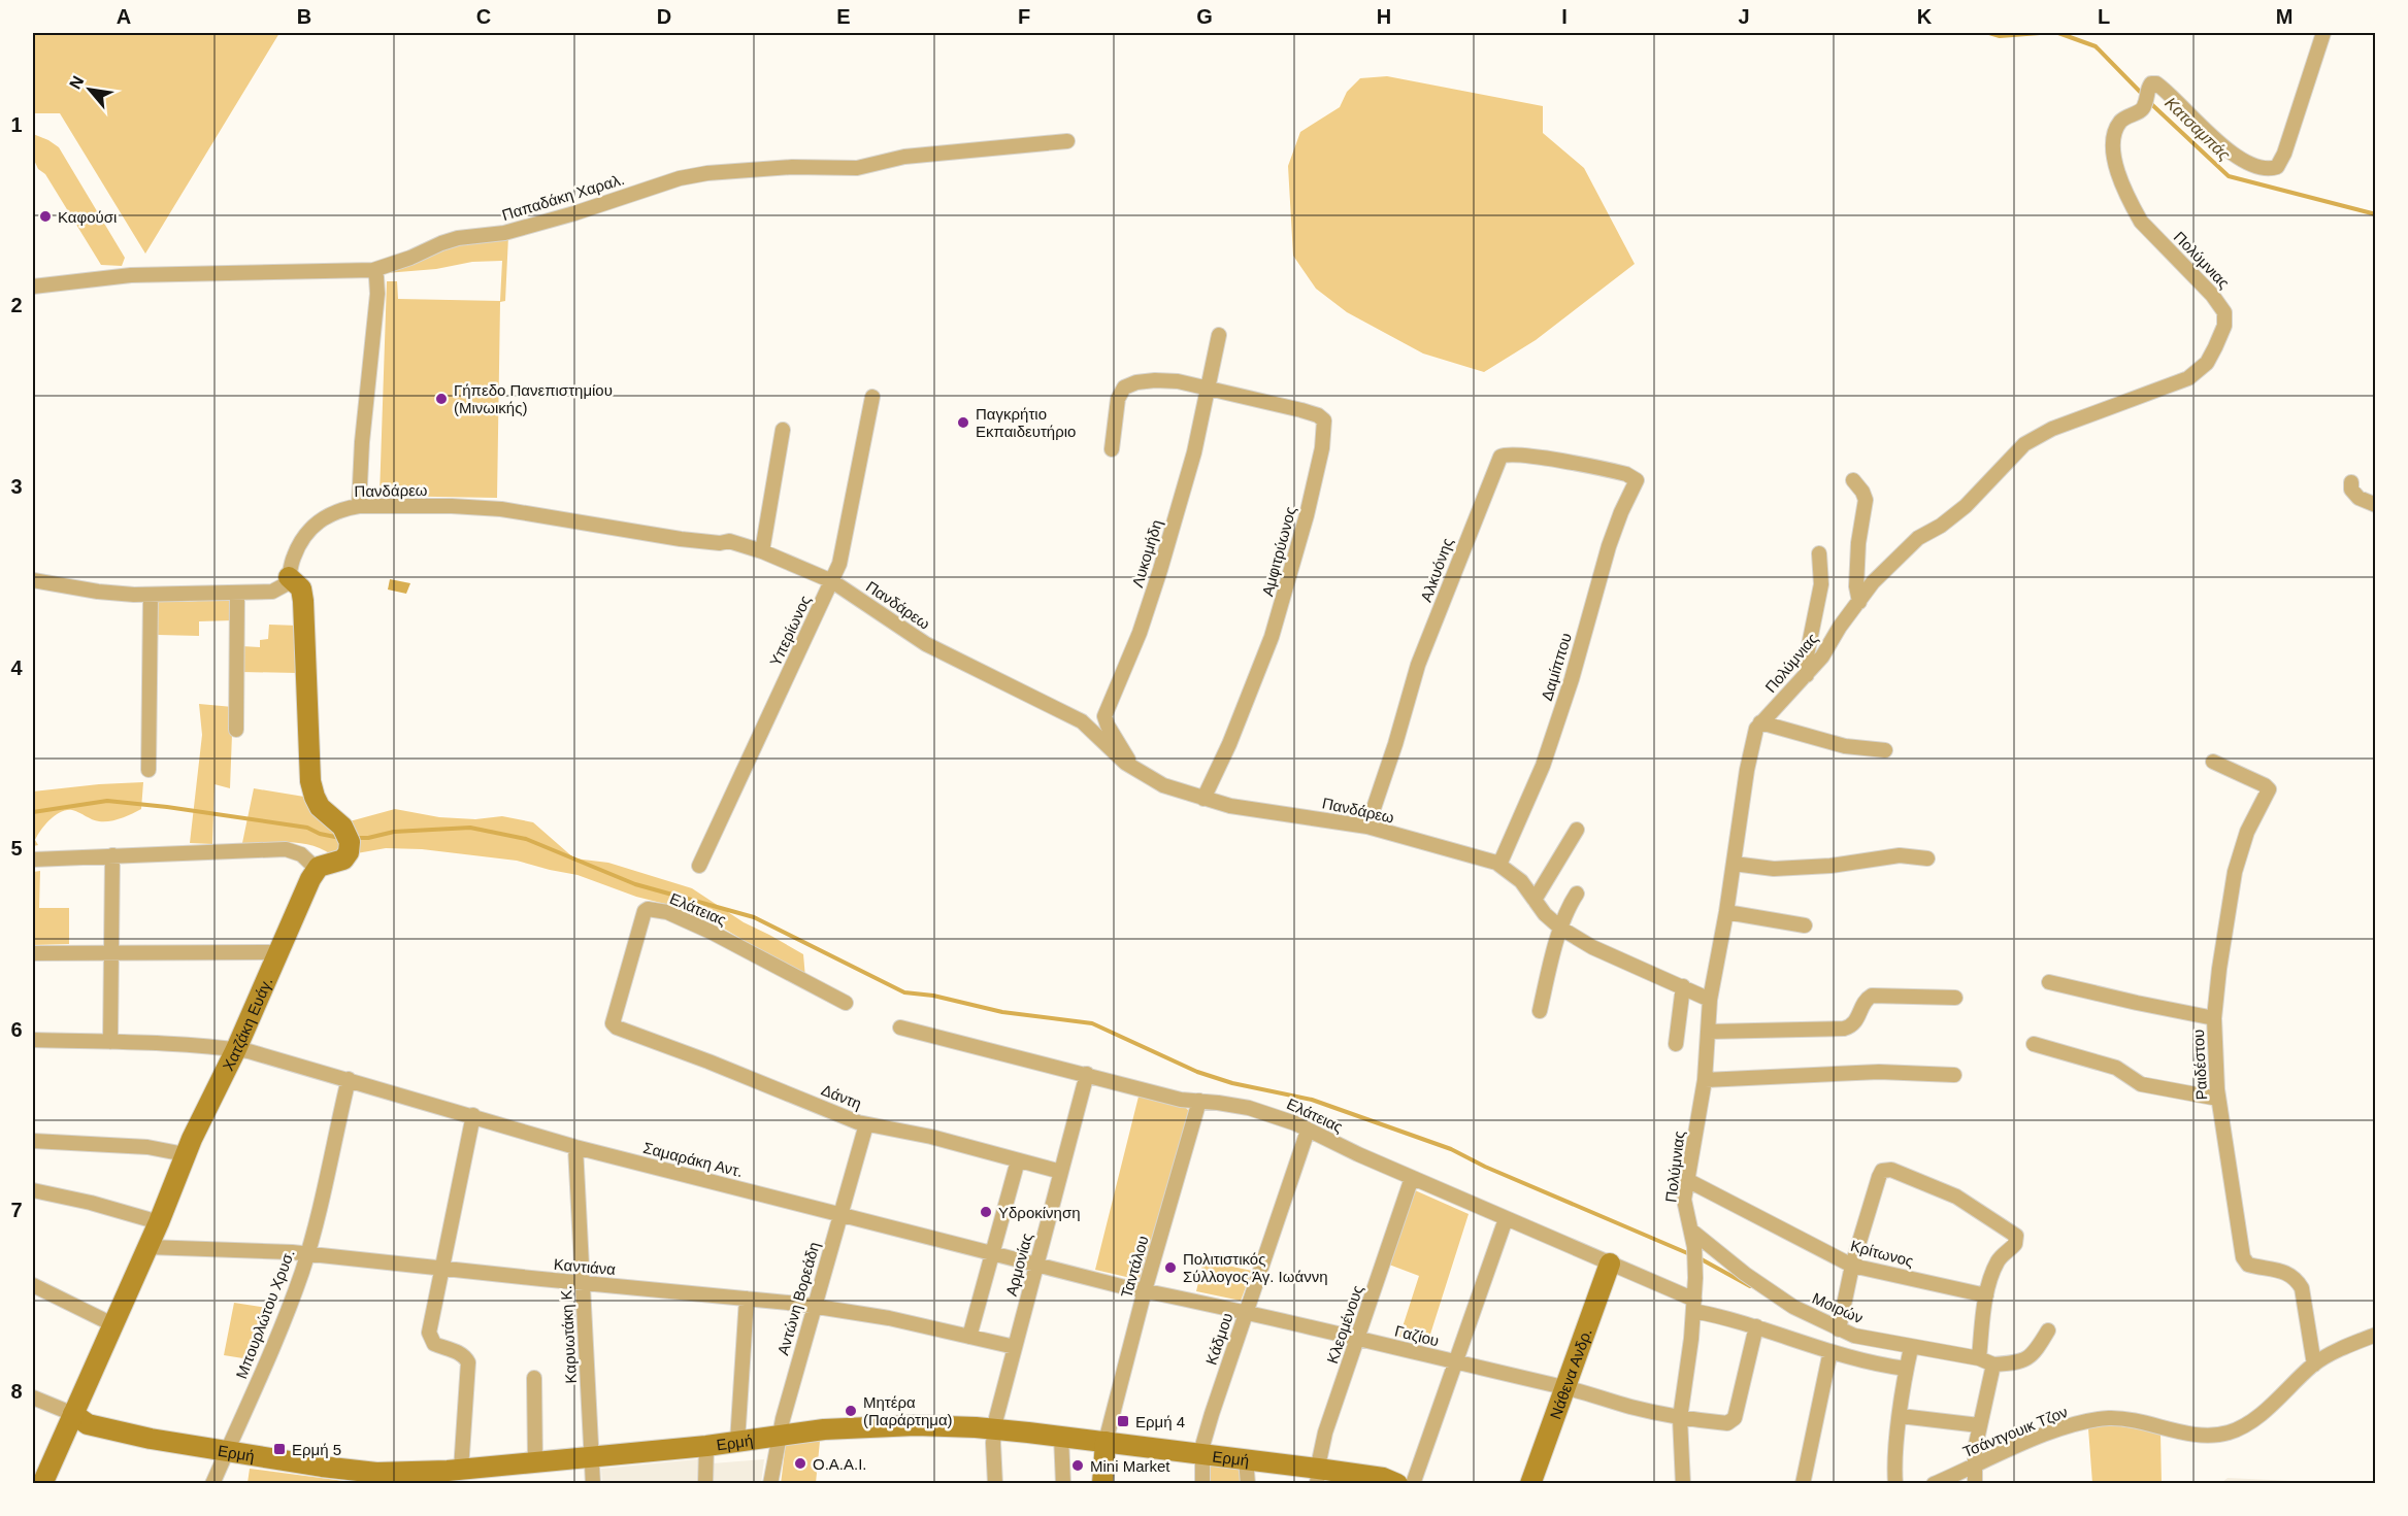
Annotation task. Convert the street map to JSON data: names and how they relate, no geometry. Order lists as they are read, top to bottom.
{
  "streets": {
    "street": [
      "Παπαδάκη Χαραλ.",
      "Πολύμνιας",
      "Πανδάρεω",
      "Αμφιτρύωνος",
      "Λυκομήδη",
      "Αλκυόνης",
      "Υπερίωνος",
      "Δαμίππου",
      "Ελάτειας",
      "Χατζάκη Ευάγ.",
      "Ραιδέστου",
      "Δάντη",
      "Σαμαράκη Αντ.",
      "Κρίτωνος",
      "Αρμονίας",
      "Καντιάνα",
      "Ταντάλου",
      "Αντώνη Βορεάδη",
      "Μοιρών",
      "Μπουρλώτου Χρυσ.",
      "Κλεομένους",
      "Καρυωτάκη Κ.",
      "Γαζίου",
      "Κάδμου",
      "Νάθενα Ανδρ.",
      "Τσάντγουικ Τζον",
      "Ερμή"
    ]
  },
  "crossings": [
    ["Πολύμνιας", "Πανδάρεω"],
    ["Πολύμνιας", "Ελάτειας"],
    ["Πολύμνιας", "Κρίτωνος"],
    ["Πολύμνιας", "Μοιρών"],
    ["Πολύμνιας", "Γαζίου"],
    ["Πανδάρεω", "Αμφιτρύωνος"],
    ["Πανδάρεω", "Λυκομήδη"],
    ["Πανδάρεω", "Αλκυόνης"],
    ["Πανδάρεω", "Υπερίωνος"],
    ["Πανδάρεω", "Δαμίππου"],
    ["Αμφιτρύωνος", "Λυκομήδη"],
    ["Αλκυόνης", "Δαμίππου"],
    ["Ελάτειας", "Δάντη"],
    ["Ελάτειας", "Αρμονίας"],
    ["Ελάτειας", "Ταντάλου"],
    ["Ελάτειας", "Κλεομένους"],
    ["Ελάτειας", "Γαζίου"],
    ["Ελάτειας", "Κάδμου"],
    ["Ελάτειας", "Νάθενα Ανδρ."],
    ["Χατζάκη Ευάγ.", "Σαμαράκη Αντ."],
    ["Χατζάκη Ευάγ.", "Καντιάνα"],
    ["Χατζάκη Ευάγ.", "Ερμή"],
    ["Ραιδέστου", "Τσάντγουικ Τζον"],
    ["Δάντη", "Αρμονίας"],
    ["Δάντη", "Αντώνη Βορεάδη"],
    ["Σαμαράκη Αντ.", "Αρμονίας"],
    ["Σαμαράκη Αντ.", "Ταντάλου"],
    ["Σαμαράκη Αντ.", "Αντώνη Βορεάδη"],
    ["Σαμαράκη Αντ.", "Μπουρλώτου Χρυσ."],
    ["Σαμαράκη Αντ.", "Καρυωτάκη Κ."],
    ["Σαμαράκη Αντ.", "Γαζίου"],
    ["Αρμονίας", "Καντιάνα"],
    ["Αρμονίας", "Ερμή"],
    ["Καντιάνα", "Αντώνη Βορεάδη"],
    ["Καντιάνα", "Μπουρλώτου Χρυσ."],
    ["Καντιάνα", "Καρυωτάκη Κ."],
    ["Ταντάλου", "Γαζίου"],
    ["Ταντάλου", "Ερμή"],
    ["Αντώνη Βορεάδη", "Ερμή"],
    ["Μπουρλώτου Χρυσ.", "Ερμή"],
    ["Κλεομένους", "Γαζίου"],
    ["Κλεομένους", "Ερμή"],
    ["Καρυωτάκη Κ.", "Ερμή"],
    ["Γαζίου", "Κάδμου"],
    ["Γαζίου", "Νάθενα Ανδρ."],
    ["Κάδμου", "Ερμή"]
  ],
  "water": ["Κατσαμπάς"],
  "places": {
    "other": [
      "Καφούσι",
      "Γήπεδο Πανεπιστημίου (Μινωικής)",
      "Παγκρήτιο Εκπαιδευτήριο",
      "Υδροκίνηση",
      "Πολιτιστικός Σύλλογος Άγ. Ιωάννη",
      "Μητέρα (Παράρτημα)",
      "Ο.Α.Α.Ι.",
      "Mini Market"
    ],
    "transit": ["Ερμή 4", "Ερμή 5"]
  },
  "north": "top left",
  "grid": {
    "columns": [
      "A",
      "B",
      "C",
      "D",
      "E",
      "F",
      "G",
      "H",
      "I",
      "J",
      "K",
      "L",
      "M"
    ],
    "rows": [
      "1",
      "2",
      "3",
      "4",
      "5",
      "6",
      "7",
      "8"
    ]
  }
}
